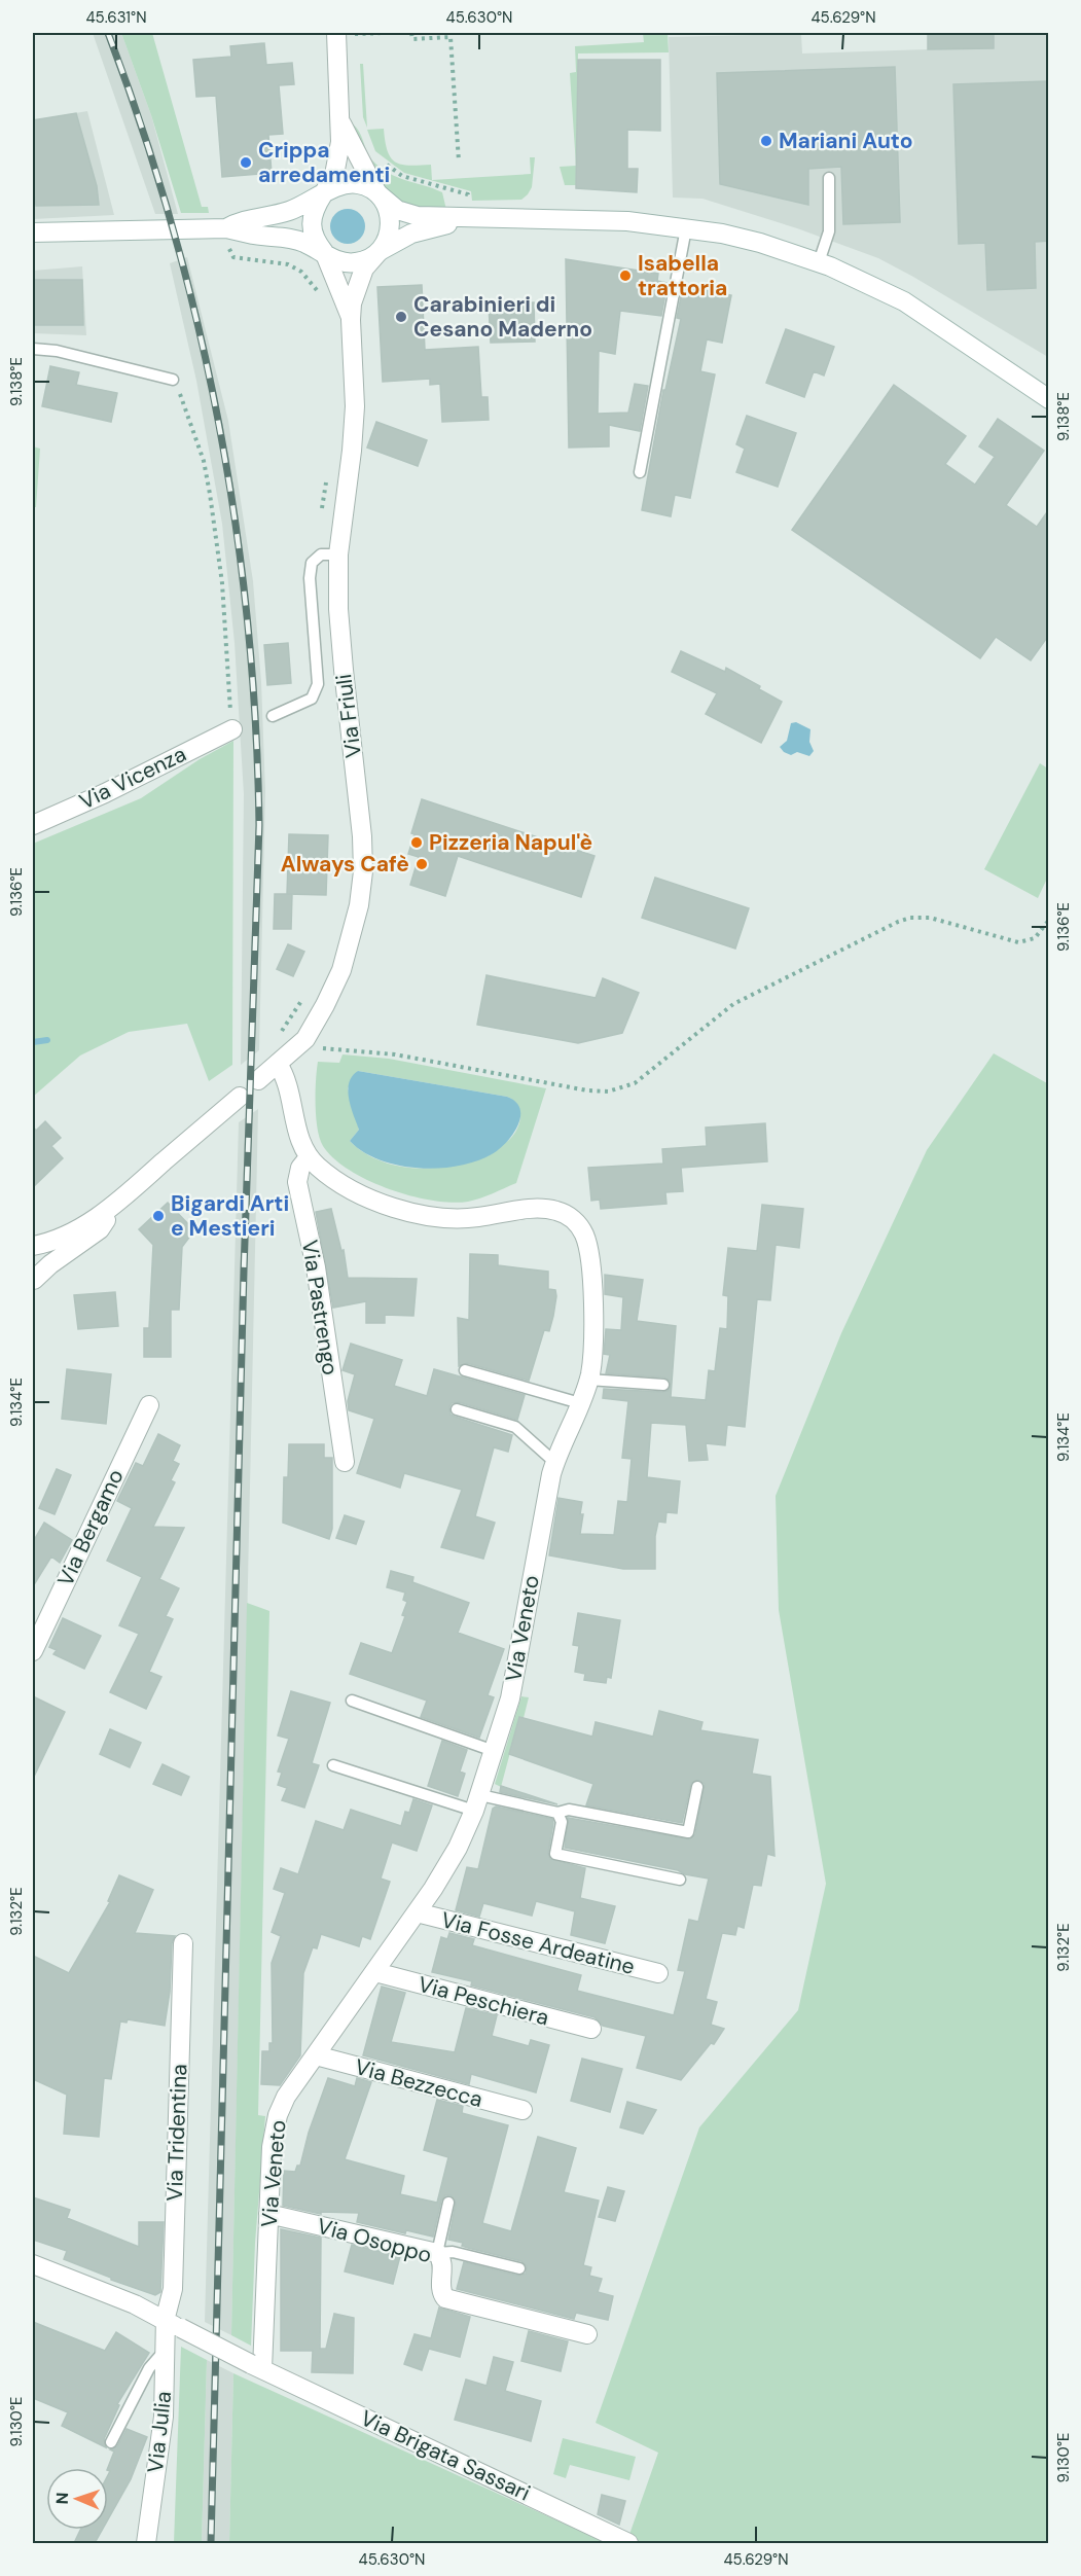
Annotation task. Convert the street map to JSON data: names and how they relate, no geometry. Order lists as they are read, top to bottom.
{
  "streets": {
    "street": [
      "Via Friuli",
      "Via Vicenza",
      "Via Pastrengo",
      "Via Bergamo",
      "Via Veneto",
      "Via Fosse Ardeatine",
      "Via Peschiera",
      "Via Bezzecca",
      "Via Tridentina",
      "Via Osoppo",
      "Via Julia",
      "Via Brigata Sassari"
    ]
  },
  "crossings": [
    ["Via Friuli", "Via Veneto"],
    ["Via Pastrengo", "Via Veneto"],
    ["Via Veneto", "Via Fosse Ardeatine"],
    ["Via Veneto", "Via Peschiera"],
    ["Via Veneto", "Via Bezzecca"],
    ["Via Veneto", "Via Osoppo"],
    ["Via Veneto", "Via Brigata Sassari"],
    ["Via Tridentina", "Via Julia"]
  ],
  "places": [
    "Mariani Auto",
    "Crippa arredamenti",
    "Isabella trattoria",
    "Carabinieri di Cesano Maderno",
    "Pizzeria Napul'è",
    "Always Cafè",
    "Bigardi Arti e Mestieri"
  ],
  "north": "left",
  "coordinates": [
    "45.631°N",
    "45.630°N",
    "45.629°N",
    "9.138°E",
    "9.136°E",
    "9.134°E",
    "9.132°E",
    "9.130°E"
  ]
}
